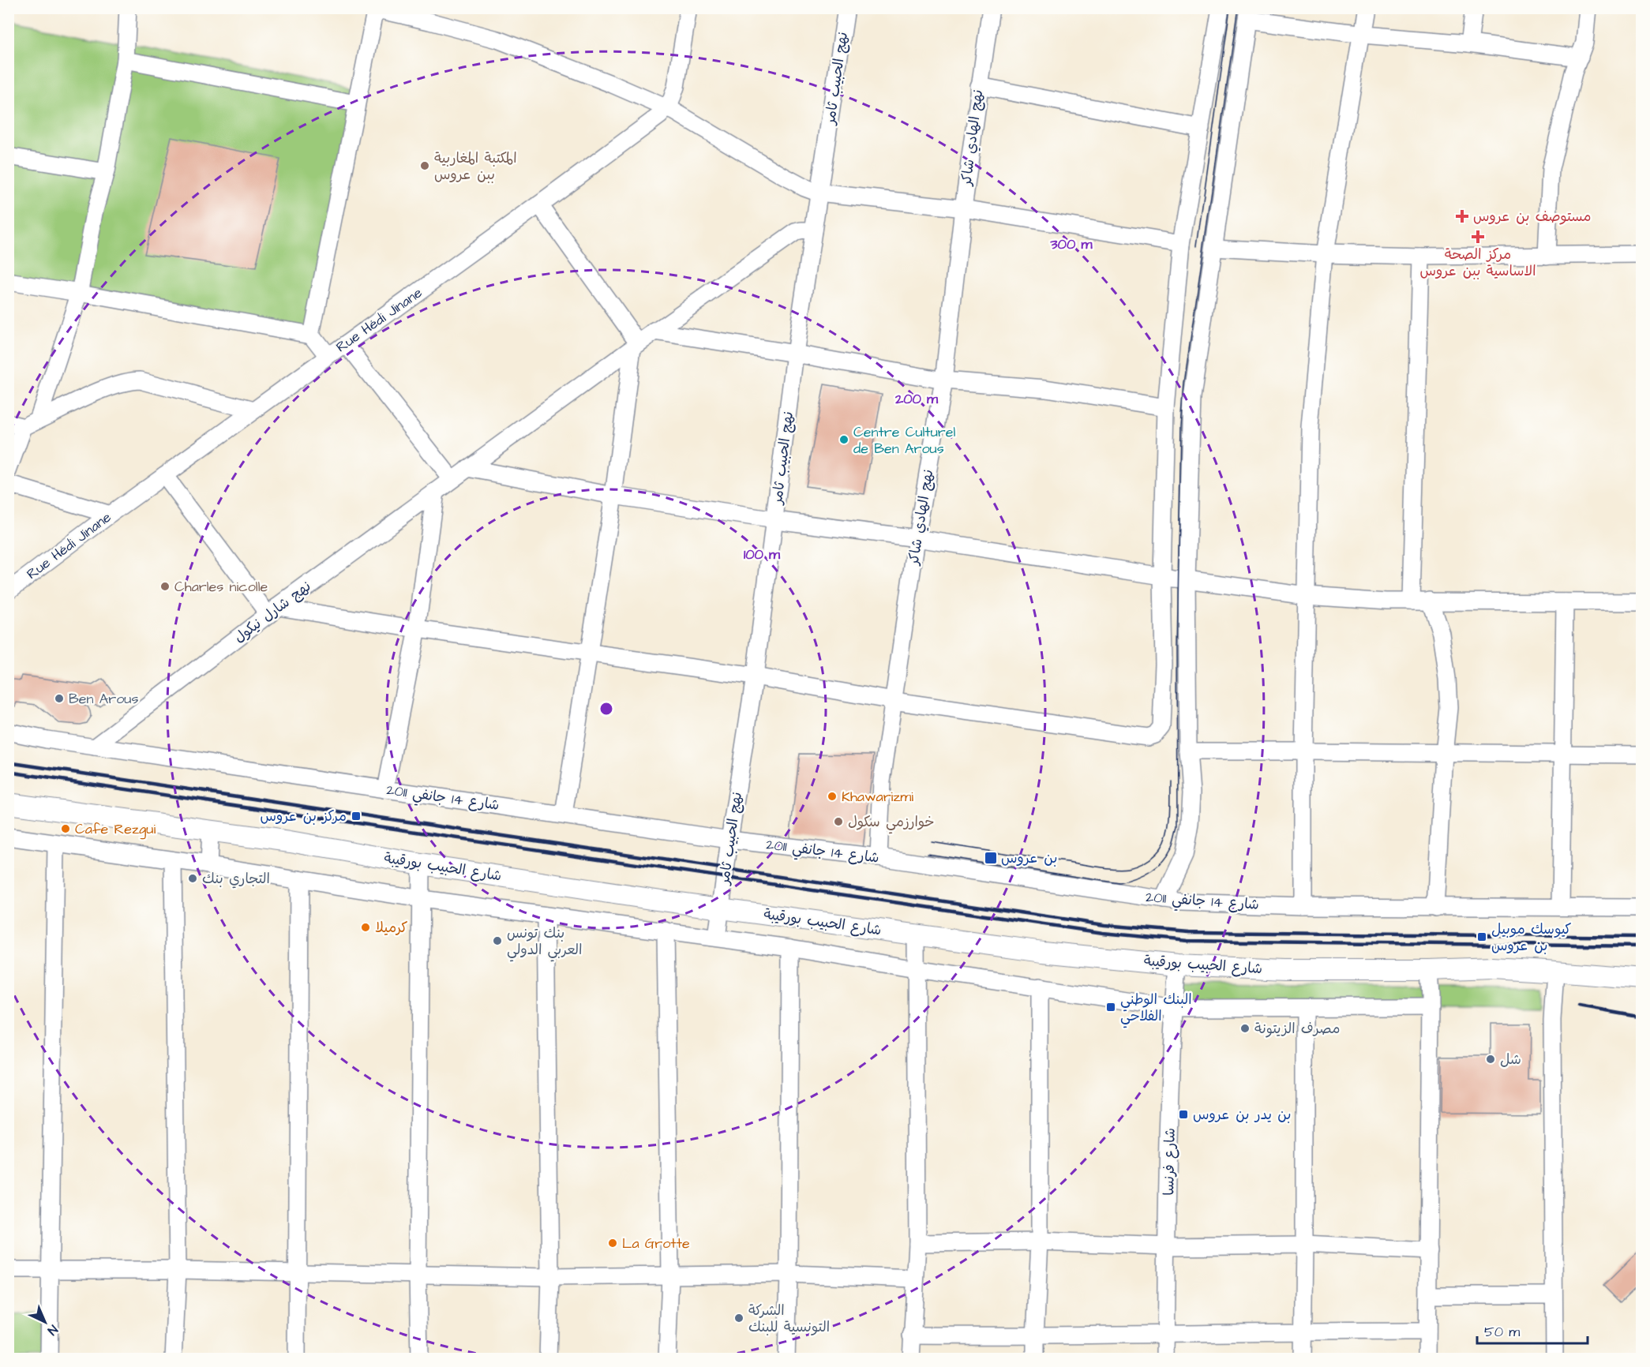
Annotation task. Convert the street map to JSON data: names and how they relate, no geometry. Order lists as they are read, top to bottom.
{
  "streets": {
    "main road": ["شارع الحبيب بورقيبة"],
    "street": [
      "نهج الحبيب ثامر",
      "نهج الهادي شاكر",
      "Rue Hédi Jinane",
      "نهج شارل نيكول",
      "شارع 14 جانفي 2011",
      "شارع فرنسا"
    ]
  },
  "crossings": [
    ["نهج الحبيب ثامر", "نهج شارل نيكول"],
    ["نهج الحبيب ثامر", "شارع 14 جانفي 2011"],
    ["نهج الحبيب ثامر", "شارع الحبيب بورقيبة"],
    ["نهج الهادي شاكر", "شارع 14 جانفي 2011"],
    ["نهج شارل نيكول", "شارع 14 جانفي 2011"],
    ["شارع الحبيب بورقيبة", "شارع فرنسا"]
  ],
  "places": {
    "other": [
      "المكتبة المغاربية ببن عروس",
      "Centre Culturel de Ben Arous",
      "Charles nicolle",
      "Ben Arous",
      "Khawarizmi",
      "خوارزمي سكول",
      "Cafe Rezgui",
      "التجاري بنك",
      "كرميلا",
      "بنك تونس العربي الدولي",
      "مصرف الزيتونة",
      "شل",
      "La Grotte",
      "الشركة التونسية للبنك"
    ],
    "health": ["مستوصف بن عروس", "مركز الصحة الاساسية ببن عروس"],
    "transit": [
      "مركز بن عروس",
      "بن عروس",
      "كيوسك موبيل بن عروس",
      "البنك الوطني الفلاحي",
      "بن يدر بن عروس"
    ]
  },
  "scale_bar": "50 m",
  "north": "bottom right",
  "rings": ["300 m", "200 m", "100 m"]
}
